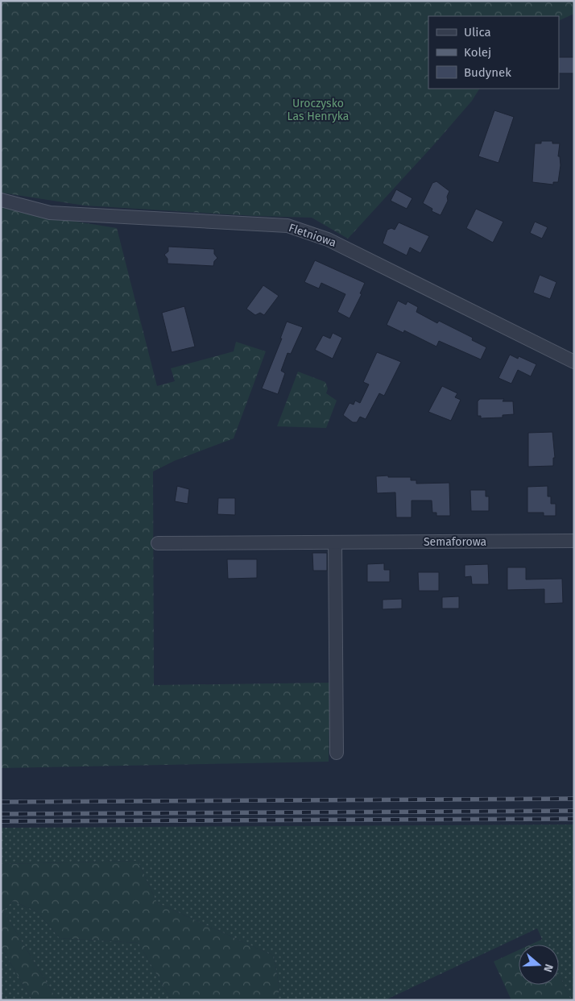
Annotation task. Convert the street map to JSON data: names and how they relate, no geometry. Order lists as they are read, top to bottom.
{
  "streets": {
    "street": ["Fletniowa", "Semaforowa"]
  },
  "parks": ["Uroczysko Las Henryka"],
  "legend": ["Ulica", "Kolej", "Budynek"],
  "north": "right"
}
